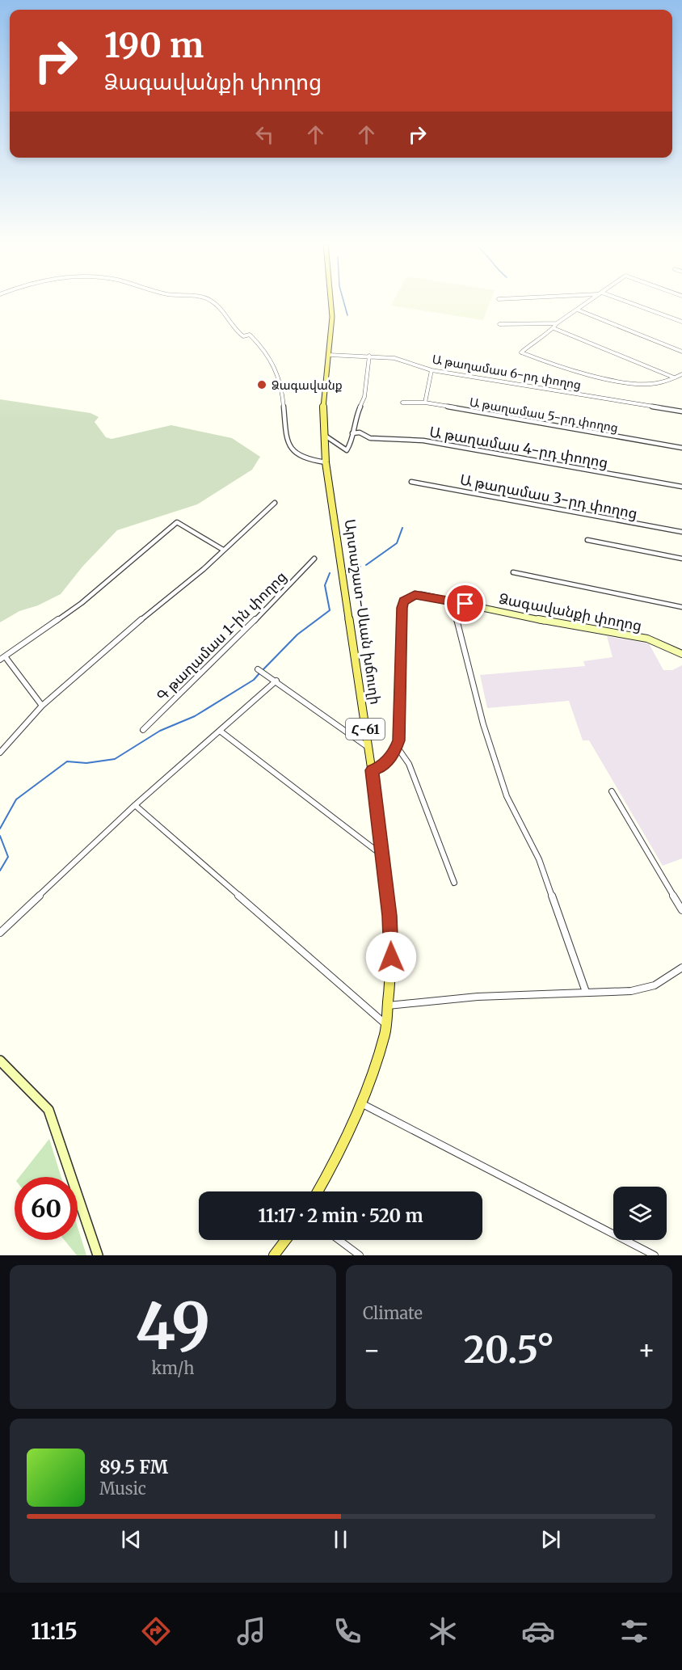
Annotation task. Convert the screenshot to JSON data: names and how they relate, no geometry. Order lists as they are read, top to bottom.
{
  "streets": {
    "main road": ["Արտաշատ-Սևան խճուղի", "Հ-61"],
    "street": [
      "Ա թաղամաս 6-րդ փողոց",
      "Ա թաղամաս 5-րդ փողոց",
      "Ա թաղամաս 4-րդ փողոց",
      "Ա թաղամաս 3-րդ փողոց",
      "Ձագավանքի փողոց",
      "Գ թաղամաս 1-ին փողոց"
    ]
  },
  "crossings": [
    ["Ա թաղամաս 6-րդ փողոց", "Արտաշատ-Սևան խճուղի"]
  ],
  "places": ["Ձագավանք"],
  "page": {
    "turn": ["190 m", "Ձագավանքի փողոց"],
    "limit": "60",
    "trip": "11:17 · 2 min · 520 m",
    "tile": [
      ["49", "km/h"],
      "Climate"
    ],
    "heat": ["−", "20.5°", "+"],
    "song": ["89.5 FM", "Music"],
    "tabs": "11:15"
  }
}
